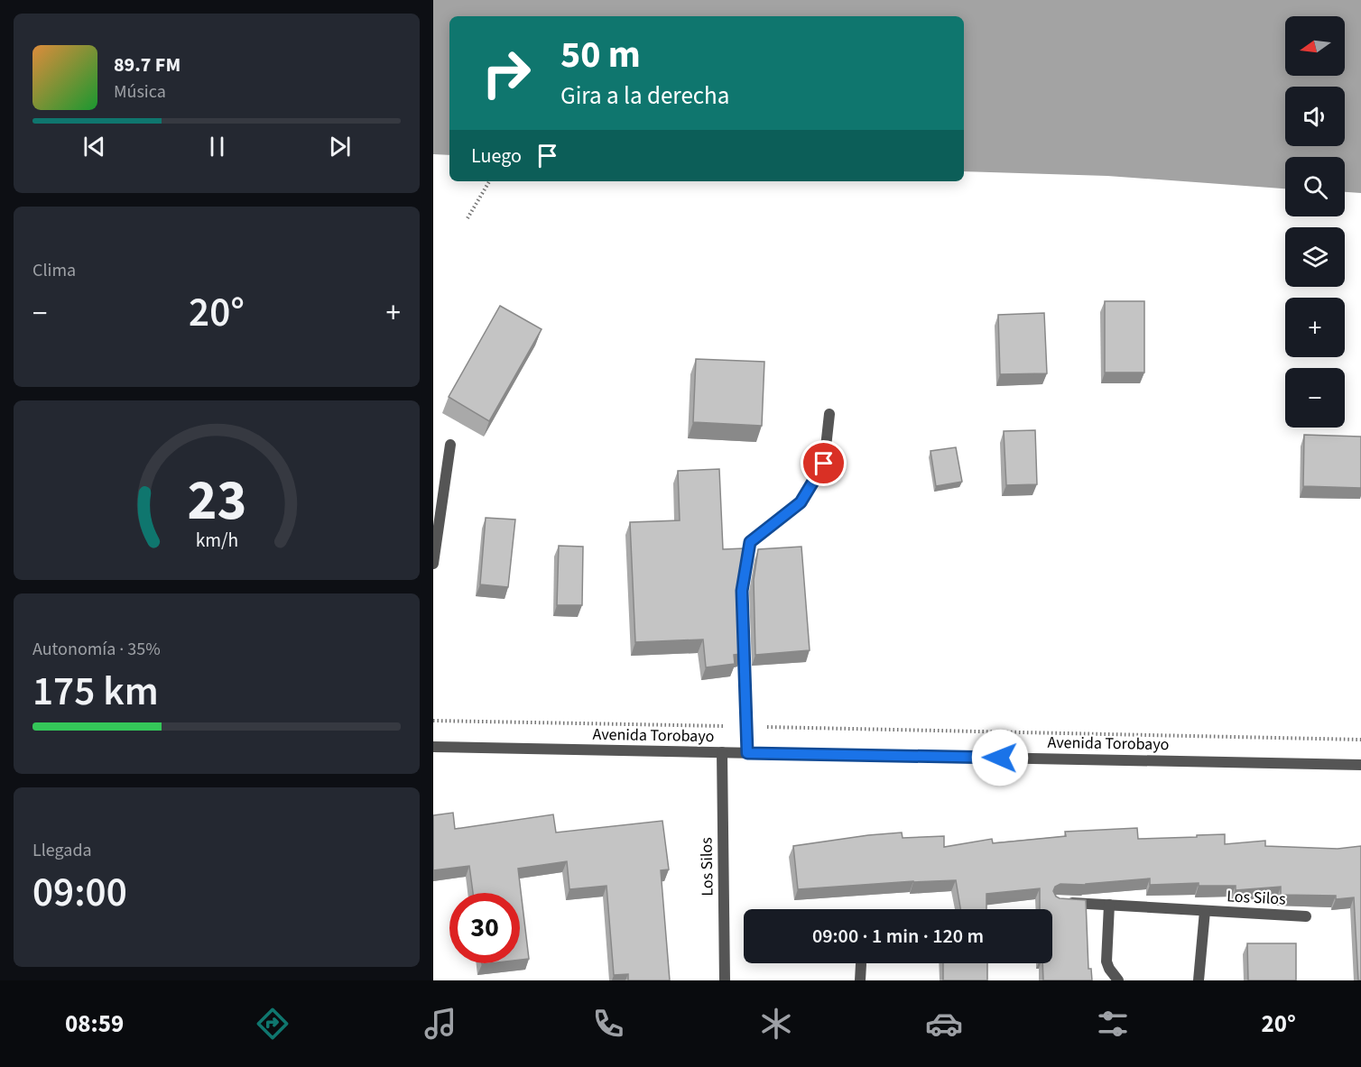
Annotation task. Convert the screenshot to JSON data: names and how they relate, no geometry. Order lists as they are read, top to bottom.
{
  "streets": {
    "street": ["Avenida Torobayo", "Los Silos"]
  },
  "crossings": [
    ["Avenida Torobayo", "Los Silos"]
  ],
  "north": "left",
  "page": {
    "map_buttons": ["+", "−"],
    "turn": ["50 m", "Gira a la derecha"],
    "song": ["89.7 FM", "Música"],
    "then": "Luego",
    "tile": [
      "Clima",
      ["Autonomía · 35%", "175 km"],
      ["Llegada", "09:00"]
    ],
    "heat": ["−", "20°", "+"],
    "limit": "30",
    "trip": "09:00 · 1 min · 120 m",
    "tabs": ["08:59", "20°"],
    "gauge": ["23", "km/h"]
  }
}
